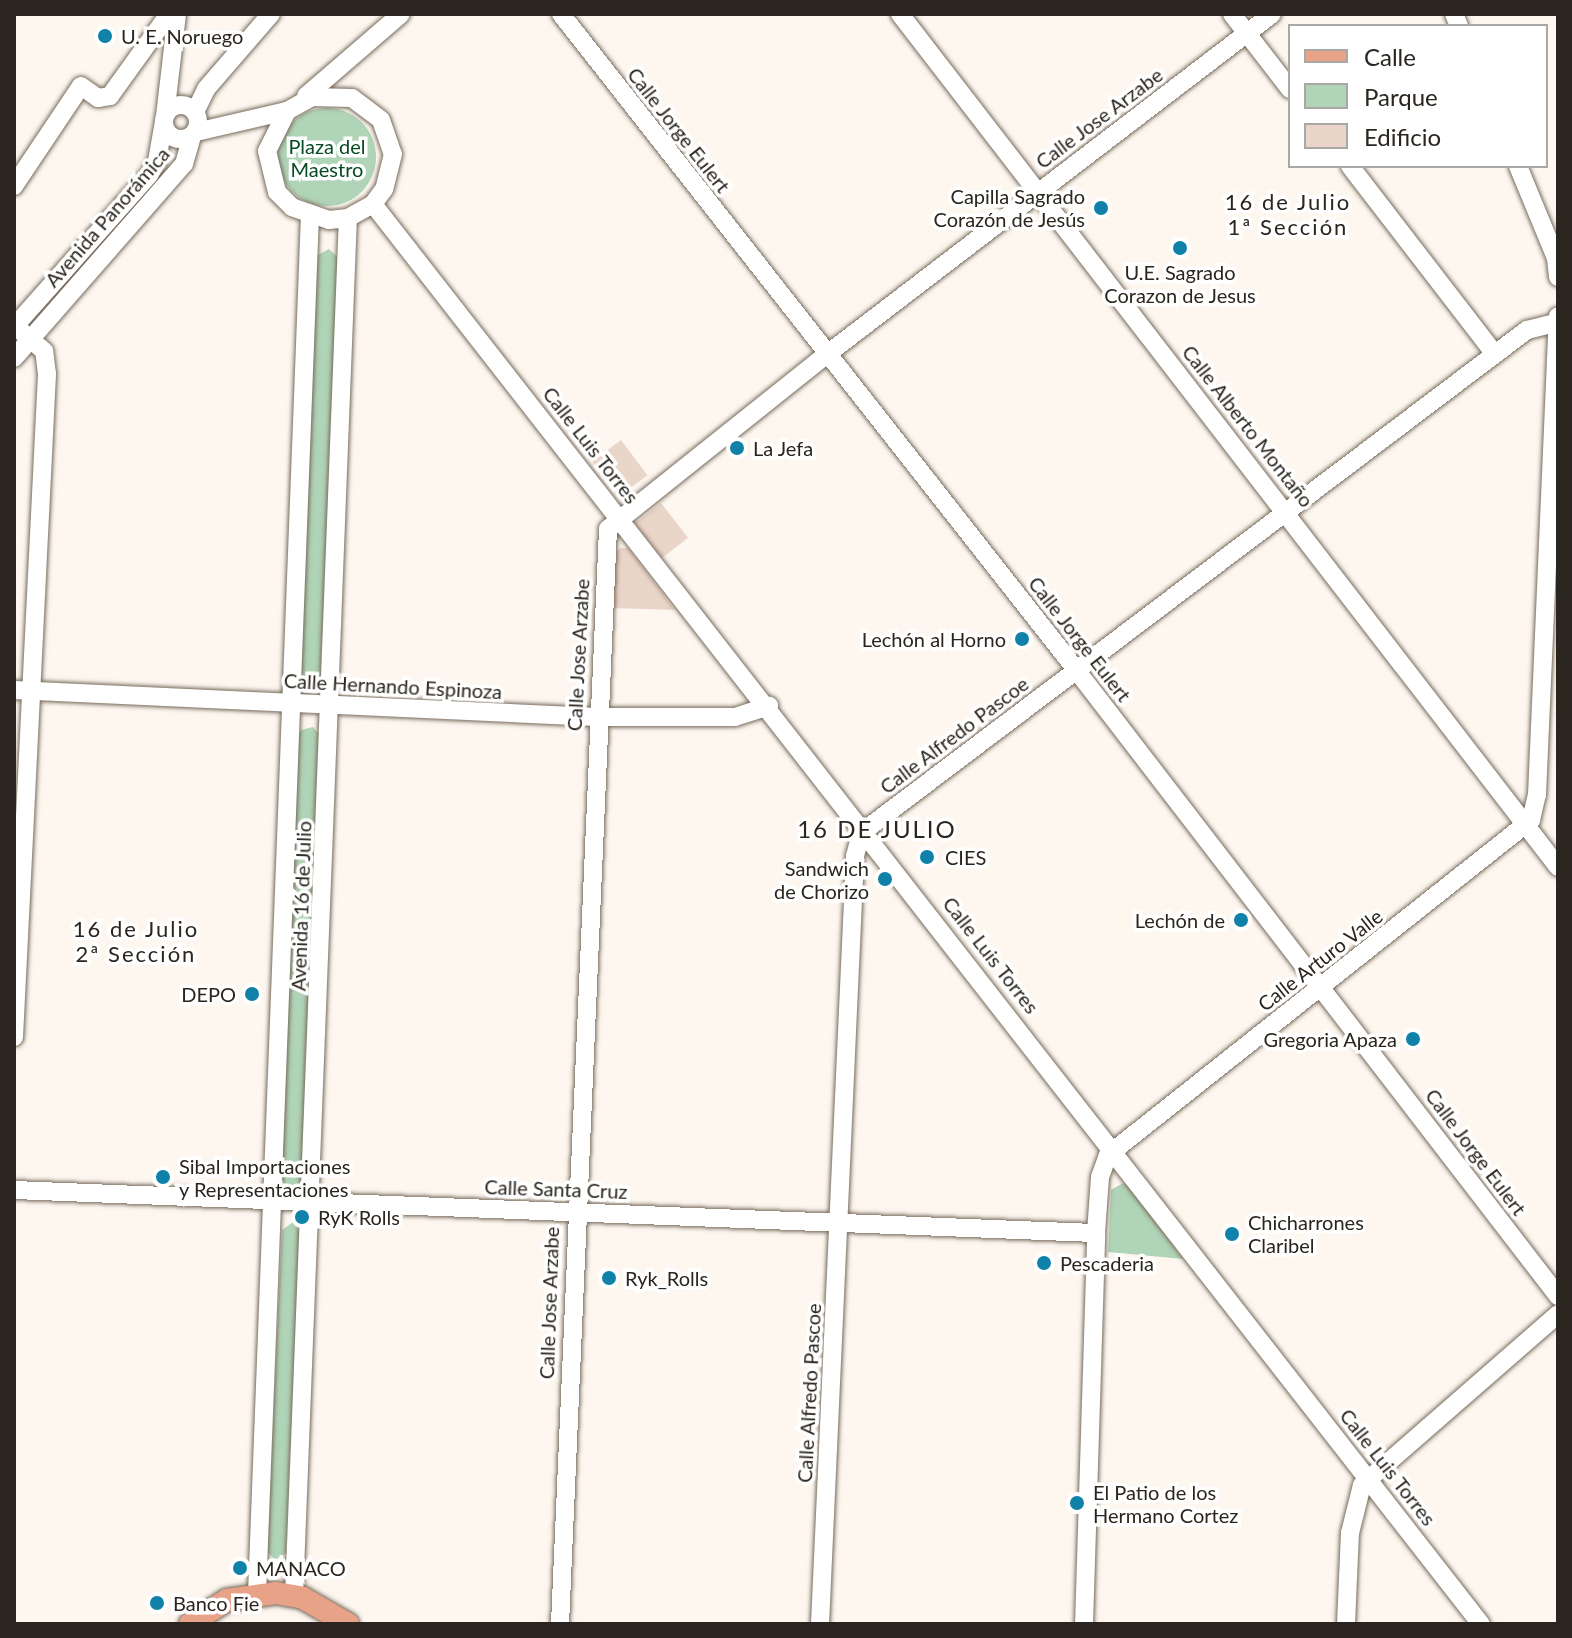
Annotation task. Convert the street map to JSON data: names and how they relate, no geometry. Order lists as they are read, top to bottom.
{
  "streets": {
    "street": [
      "Calle Jose Arzabe",
      "Calle Jorge Eulert",
      "Avenida Panorámica",
      "Calle Alberto Montaño",
      "Calle Luis Torres",
      "Calle Hernando Espinoza",
      "Calle Alfredo Pascoe",
      "Avenida 16 de Julio",
      "Calle Arturo Valle",
      "Calle Santa Cruz"
    ]
  },
  "crossings": [
    ["Calle Jose Arzabe", "Calle Jorge Eulert"],
    ["Calle Jose Arzabe", "Calle Alberto Montaño"],
    ["Calle Jose Arzabe", "Calle Luis Torres"],
    ["Calle Jose Arzabe", "Calle Hernando Espinoza"],
    ["Calle Jose Arzabe", "Calle Santa Cruz"],
    ["Calle Jorge Eulert", "Calle Alfredo Pascoe"],
    ["Calle Jorge Eulert", "Calle Arturo Valle"],
    ["Calle Alberto Montaño", "Calle Alfredo Pascoe"],
    ["Calle Alberto Montaño", "Calle Arturo Valle"],
    ["Calle Luis Torres", "Calle Hernando Espinoza"],
    ["Calle Luis Torres", "Calle Alfredo Pascoe"],
    ["Calle Luis Torres", "Avenida 16 de Julio"],
    ["Calle Luis Torres", "Calle Arturo Valle"],
    ["Calle Hernando Espinoza", "Avenida 16 de Julio"],
    ["Calle Alfredo Pascoe", "Calle Santa Cruz"],
    ["Avenida 16 de Julio", "Calle Santa Cruz"]
  ],
  "districts": ["16 de Julio 1ª Sección", "16 DE JULIO", "16 de Julio 2ª Sección"],
  "parks": ["Plaza del Maestro"],
  "places": [
    "U. E. Noruego",
    "Capilla Sagrado Corazón de Jesús",
    "U.E. Sagrado Corazon de Jesus",
    "La Jefa",
    "Lechón al Horno",
    "CIES",
    "Sandwich de Chorizo",
    "Lechón de",
    "DEPO",
    "Gregoria Apaza",
    "Sibal Importaciones y Representaciones",
    "RyK Rolls",
    "Chicharrones Claribel",
    "Pescaderia",
    "Ryk_Rolls",
    "El Patio de los Hermano Cortez",
    "MANACO",
    "Banco Fie"
  ],
  "legend": ["Calle", "Parque", "Edificio"]
}
